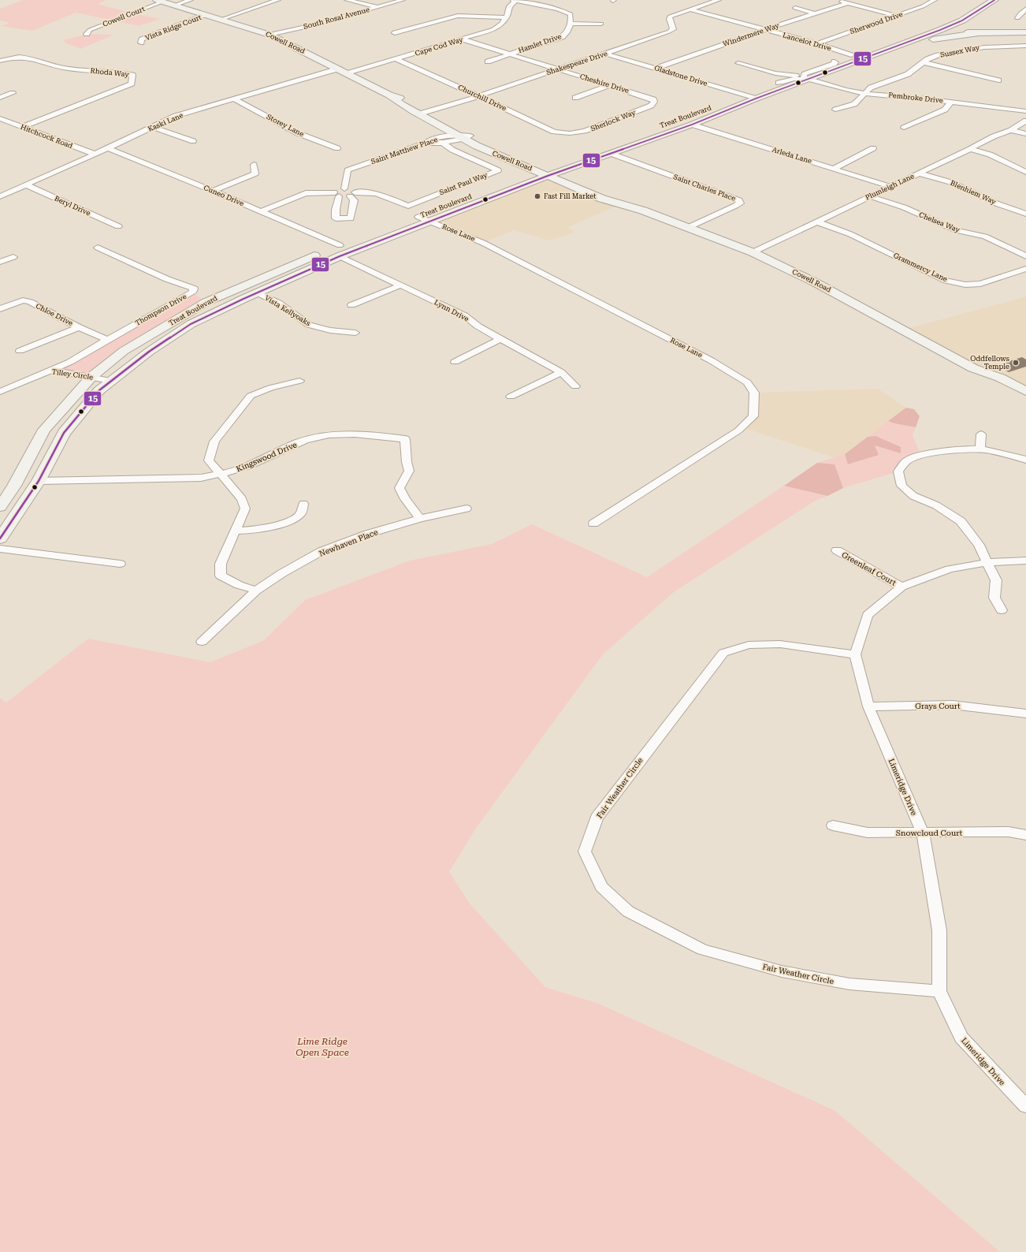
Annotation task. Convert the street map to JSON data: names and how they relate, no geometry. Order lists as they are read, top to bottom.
{
  "streets": {
    "main road": ["Cowell Road", "Treat Boulevard"],
    "street": [
      "Cowell Court",
      "South Rosal Avenue",
      "Sherwood Drive",
      "Vista Ridge Court",
      "Windermere Way",
      "Lancelot Drive",
      "Hamlet Drive",
      "Cape Cod Way",
      "Sussex Way",
      "Shakespeare Drive",
      "Rhoda Way",
      "Gladstone Drive",
      "Cheshire Drive",
      "Churchill Drive",
      "Pembroke Drive",
      "Sherlock Way",
      "Kaski Lane",
      "Storey Lane",
      "Hitchcock Road",
      "Saint Matthew Place",
      "Arleda Lane",
      "Saint Paul Way",
      "Plumleigh Lane",
      "Saint Charles Place",
      "Blenhiem Way",
      "Cuneo Drive",
      "Beryl Drive",
      "Chelsea Way",
      "Rose Lane",
      "Grammercy Lane",
      "Thompson Drive",
      "Vista Kellyoaks",
      "Lynn Drive",
      "Chloe Drive",
      "Tilley Circle",
      "Kingswood Drive",
      "Newhaven Place",
      "Greenleaf Court",
      "Grays Court",
      "Limeridge Drive",
      "Fair Weather Circle",
      "Snowcloud Court"
    ]
  },
  "crossings": [
    ["Cowell Court", "Cowell Road"],
    ["South Rosal Avenue", "Cowell Road"],
    ["Sherwood Drive", "Lancelot Drive"],
    ["Vista Ridge Court", "Cowell Road"],
    ["Windermere Way", "Lancelot Drive"],
    ["Windermere Way", "Gladstone Drive"],
    ["Lancelot Drive", "Shakespeare Drive"],
    ["Lancelot Drive", "Treat Boulevard"],
    ["Cowell Road", "Cape Cod Way"],
    ["Cowell Road", "Shakespeare Drive"],
    ["Cowell Road", "Treat Boulevard"],
    ["Cowell Road", "Kaski Lane"],
    ["Cowell Road", "Saint Matthew Place"],
    ["Cowell Road", "Plumleigh Lane"],
    ["Cowell Road", "Saint Charles Place"],
    ["Hamlet Drive", "Cheshire Drive"],
    ["Cape Cod Way", "Cheshire Drive"],
    ["Cape Cod Way", "Churchill Drive"],
    ["Sussex Way", "Pembroke Drive"],
    ["Shakespeare Drive", "Gladstone Drive"],
    ["Shakespeare Drive", "Cheshire Drive"],
    ["Shakespeare Drive", "Churchill Drive"],
    ["Rhoda Way", "Hitchcock Road"],
    ["Gladstone Drive", "Treat Boulevard"],
    ["Cheshire Drive", "Sherlock Way"],
    ["Churchill Drive", "Sherlock Way"],
    ["Pembroke Drive", "Treat Boulevard"],
    ["Treat Boulevard", "Arleda Lane"],
    ["Treat Boulevard", "Saint Charles Place"],
    ["Treat Boulevard", "Cuneo Drive"],
    ["Treat Boulevard", "Rose Lane"],
    ["Treat Boulevard", "Vista Kellyoaks"],
    ["Treat Boulevard", "Lynn Drive"],
    ["Treat Boulevard", "Tilley Circle"],
    ["Treat Boulevard", "Kingswood Drive"],
    ["Kaski Lane", "Storey Lane"],
    ["Kaski Lane", "Hitchcock Road"],
    ["Kaski Lane", "Cuneo Drive"],
    ["Kaski Lane", "Beryl Drive"],
    ["Saint Matthew Place", "Saint Paul Way"],
    ["Arleda Lane", "Plumleigh Lane"],
    ["Plumleigh Lane", "Blenhiem Way"],
    ["Plumleigh Lane", "Chelsea Way"],
    ["Plumleigh Lane", "Grammercy Lane"],
    ["Cuneo Drive", "Lynn Drive"],
    ["Thompson Drive", "Chloe Drive"],
    ["Thompson Drive", "Tilley Circle"],
    ["Kingswood Drive", "Newhaven Place"],
    ["Grays Court", "Limeridge Drive"],
    ["Limeridge Drive", "Fair Weather Circle"],
    ["Limeridge Drive", "Snowcloud Court"]
  ],
  "parks": ["Lime Ridge Open Space"],
  "places": ["Fast Fill Market", "Oddfellows Temple"],
  "lines": ["transit line 15"]
}
